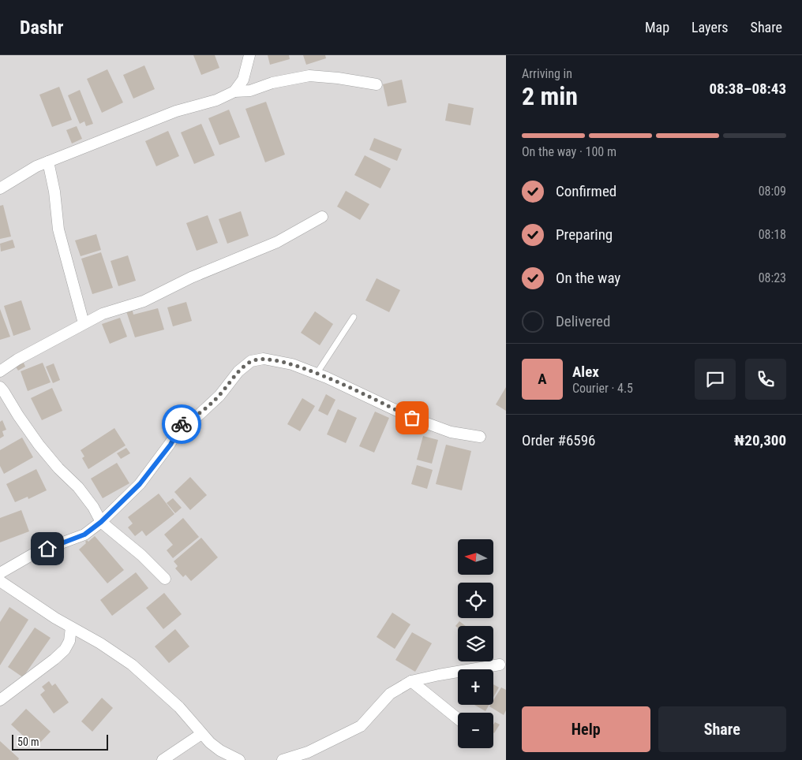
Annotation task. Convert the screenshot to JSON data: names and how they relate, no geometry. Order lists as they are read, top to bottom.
{
  "scale_bar": "50 m",
  "north": "left",
  "page": {
    "header": "Dashr",
    "nav": ["Map", "Layers", "Share"],
    "heading": ["2 min", "Arriving in", "08:38–08:43"],
    "panel": [
      "Alex",
      "Courier · 4.5",
      "Order #6596",
      "₦20,300"
    ],
    "bar": "On the way · 100 m",
    "list": [
      ["Confirmed", "08:09"],
      ["Preparing", "08:18"],
      ["On the way", "08:23"],
      "Delivered"
    ],
    "round": "A",
    "map_buttons": ["+", "−"],
    "buttons": ["Help", "Share"],
    "scale": "50 m"
  }
}
